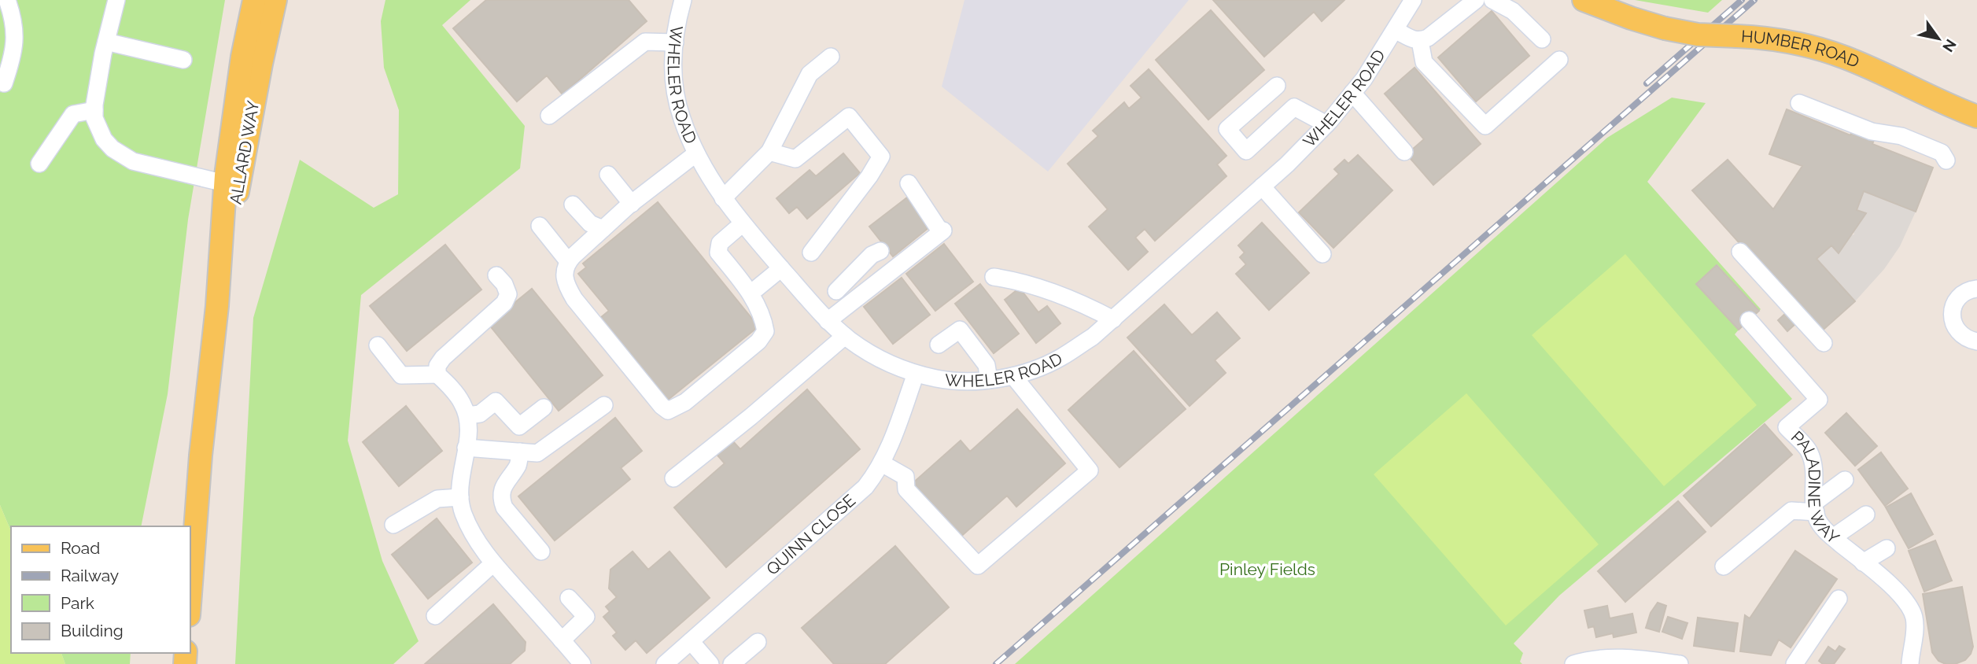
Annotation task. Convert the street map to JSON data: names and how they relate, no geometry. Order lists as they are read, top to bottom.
{
  "streets": {
    "main road": ["HUMBER ROAD", "ALLARD WAY"],
    "street": ["WHELER ROAD", "PALADINE WAY", "QUINN CLOSE"]
  },
  "crossings": [
    ["WHELER ROAD", "QUINN CLOSE"]
  ],
  "parks": ["Pinley Fields"],
  "legend": [
    "Road",
    "Railway",
    "Park",
    "Building"
  ],
  "north": "bottom right"
}
